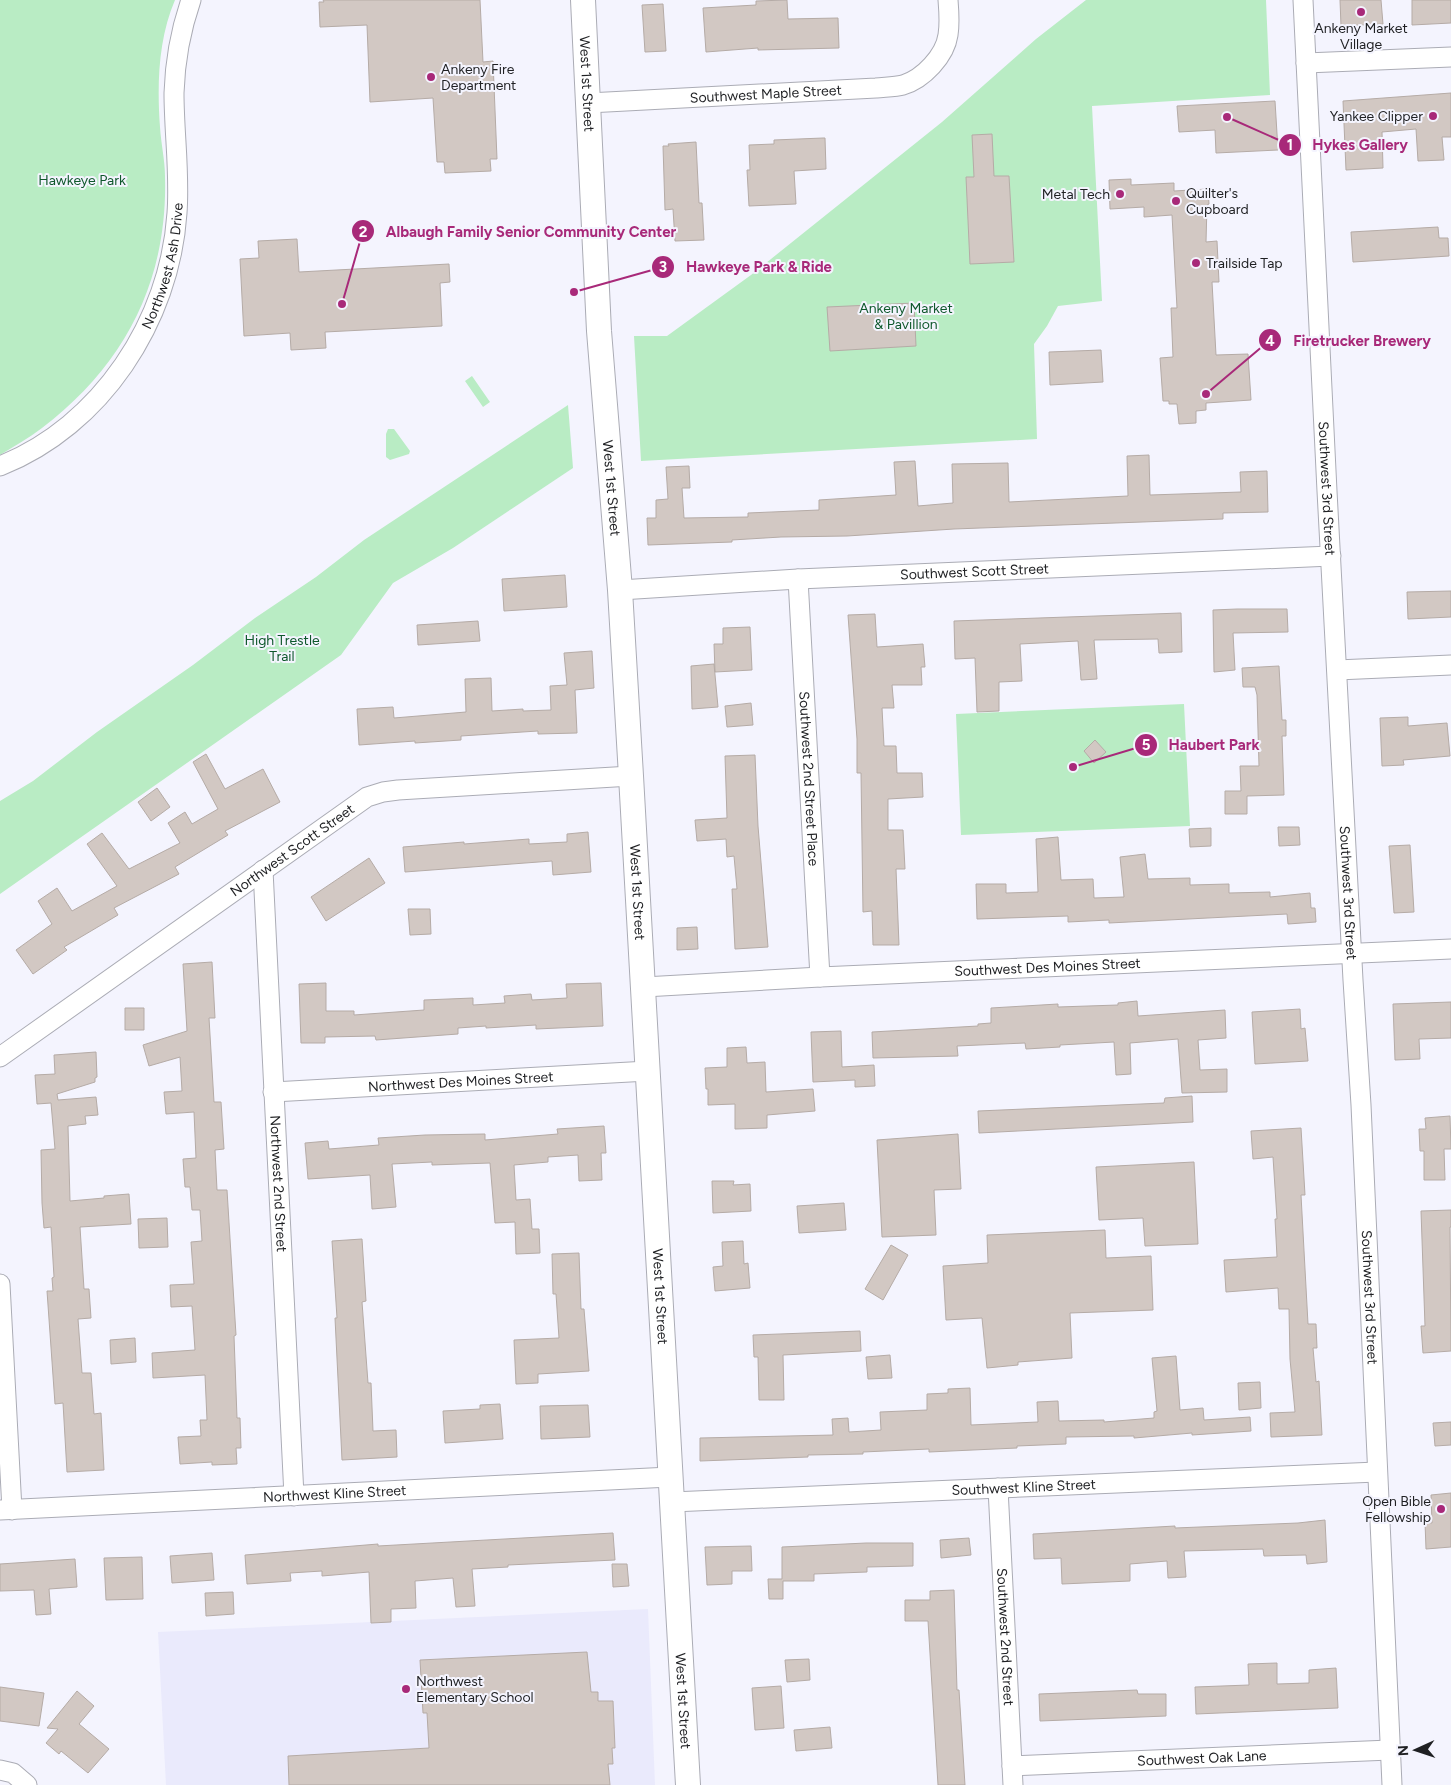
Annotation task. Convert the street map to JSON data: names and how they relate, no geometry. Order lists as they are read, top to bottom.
{
  "streets": {
    "main road": ["West 1st Street"],
    "street": [
      "Southwest Maple Street",
      "Northwest Ash Drive",
      "Southwest 3rd Street",
      "Southwest Scott Street",
      "Southwest 2nd Street Place",
      "Northwest Scott Street",
      "Southwest Des Moines Street",
      "Northwest Des Moines Street",
      "Northwest 2nd Street",
      "Southwest Kline Street",
      "Northwest Kline Street",
      "Southwest 2nd Street",
      "Southwest Oak Lane"
    ]
  },
  "crossings": [
    ["West 1st Street", "Southwest Maple Street"],
    ["West 1st Street", "Southwest Scott Street"],
    ["West 1st Street", "Northwest Scott Street"],
    ["West 1st Street", "Southwest Des Moines Street"],
    ["West 1st Street", "Northwest Des Moines Street"],
    ["West 1st Street", "Southwest Kline Street"],
    ["West 1st Street", "Northwest Kline Street"],
    ["Southwest 3rd Street", "Southwest Scott Street"],
    ["Southwest 3rd Street", "Southwest Des Moines Street"],
    ["Southwest 3rd Street", "Southwest Kline Street"],
    ["Southwest 3rd Street", "Southwest Oak Lane"],
    ["Southwest Scott Street", "Southwest 2nd Street Place"],
    ["Southwest 2nd Street Place", "Southwest Des Moines Street"],
    ["Northwest Scott Street", "Northwest 2nd Street"],
    ["Northwest Des Moines Street", "Northwest 2nd Street"],
    ["Northwest 2nd Street", "Northwest Kline Street"],
    ["Southwest Kline Street", "Southwest 2nd Street"],
    ["Southwest 2nd Street", "Southwest Oak Lane"]
  ],
  "parks": ["Hawkeye Park", "Ankeny Market & Pavillion", "High Trestle Trail"],
  "places": [
    "Ankeny Market Village",
    "Ankeny Fire Department",
    "Yankee Clipper",
    "Hykes Gallery",
    "Metal Tech",
    "Quilter's Cupboard",
    "Trailside Tap",
    "Hawkeye Park & Ride",
    "Albaugh Family Senior Community Center",
    "Firetrucker Brewery",
    "Haubert Park",
    "Open Bible Fellowship",
    "Northwest Elementary School"
  ],
  "north": "left"
}
